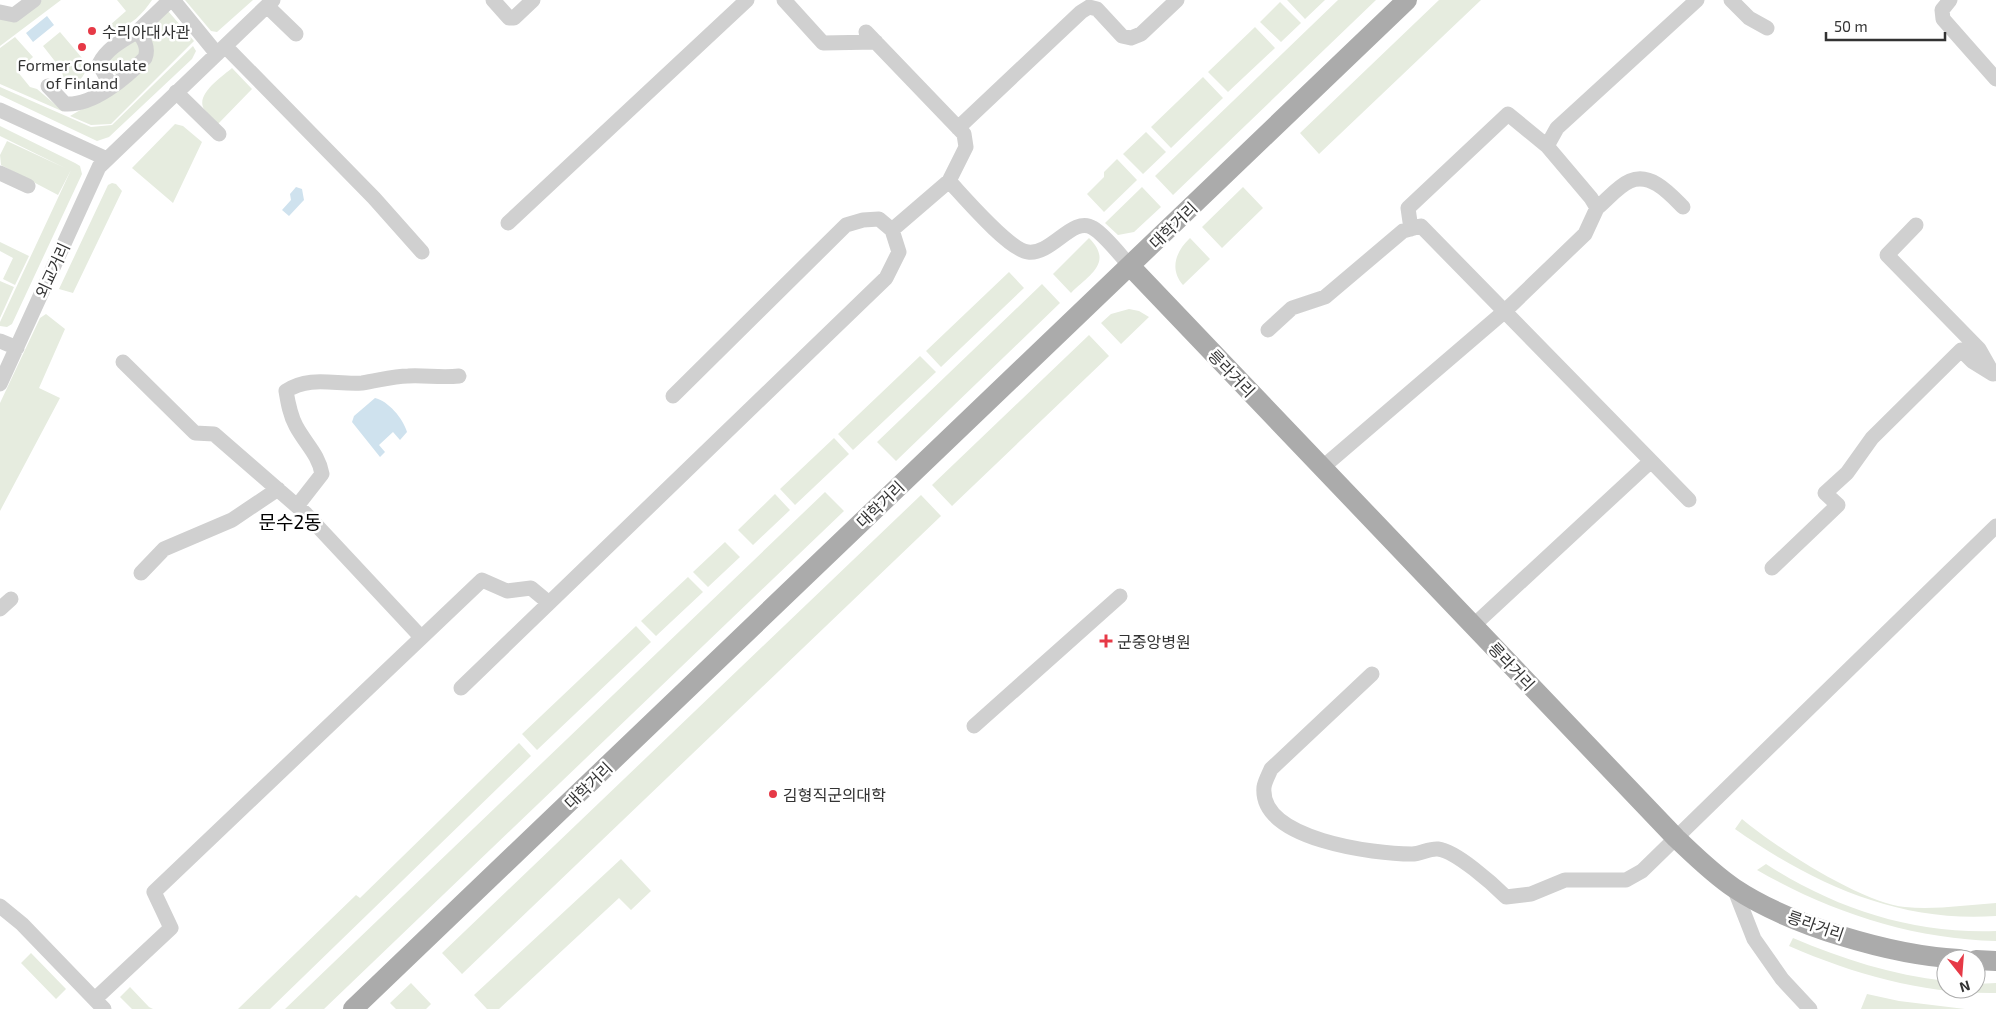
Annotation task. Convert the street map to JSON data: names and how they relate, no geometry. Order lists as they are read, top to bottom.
{
  "streets": {
    "main road": ["대학거리", "릉라거리"],
    "street": ["외교거리"]
  },
  "crossings": [
    ["대학거리", "릉라거리"]
  ],
  "districts": ["문수2동"],
  "places": {
    "other": ["수리아대사관", "Former Consulate of Finland", "김형직군의대학"],
    "health": ["군중앙병원"]
  },
  "scale_bar": "50 m",
  "north": "bottom"
}
